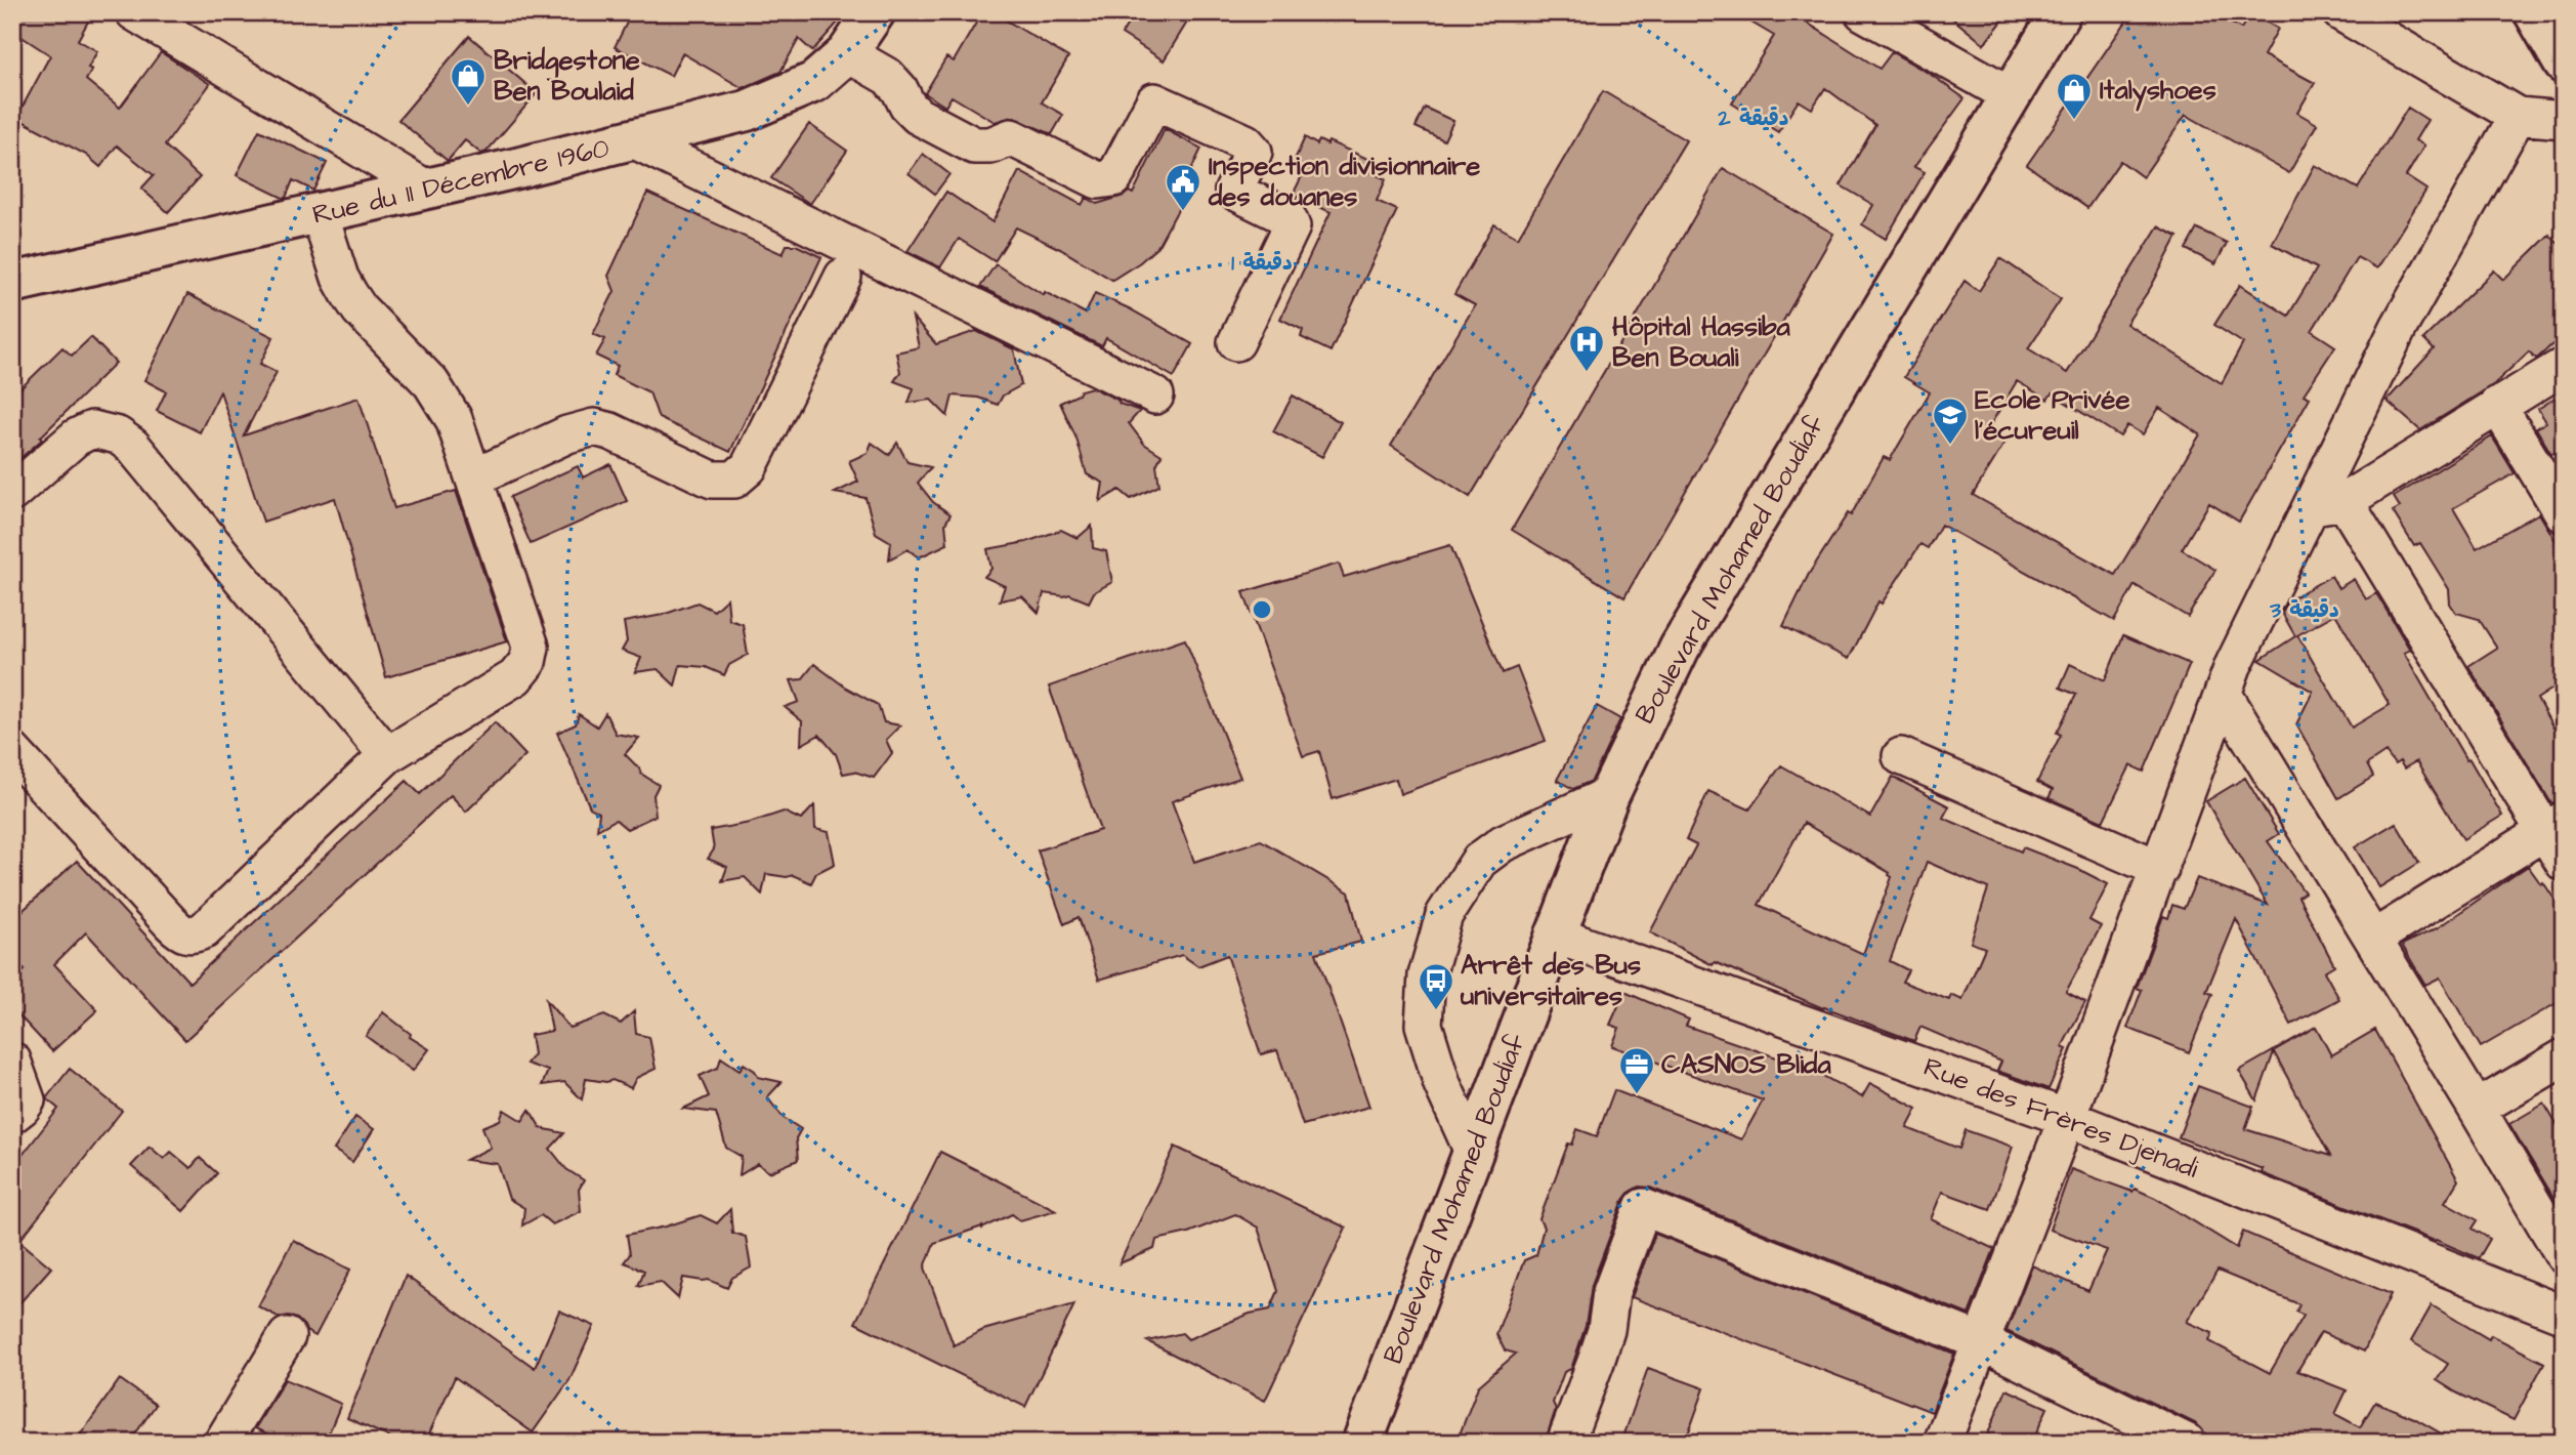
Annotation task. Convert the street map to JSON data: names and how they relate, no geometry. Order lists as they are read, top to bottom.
{
  "streets": {
    "main road": ["Rue du 11 Décembre 1960", "Boulevard Mohamed Boudiaf"],
    "street": ["Rue des Frères Djenadi"]
  },
  "crossings": [
    ["Boulevard Mohamed Boudiaf", "Rue des Frères Djenadi"]
  ],
  "places": {
    "shop": ["Bridgestone Ben Boulaid", "Italyshoes"],
    "public building": ["Inspection divisionnaire des douanes"],
    "hospital": ["Hôpital Hassiba Ben Bouali"],
    "school or university": ["Ecole Privée l'écureuil"],
    "bus stop": ["Arrêt des Bus universitaires"],
    "office": ["CASNOS Blida"]
  },
  "rings": ["2 دقيقة", "1 دقيقة", "3 دقيقة"]
}
